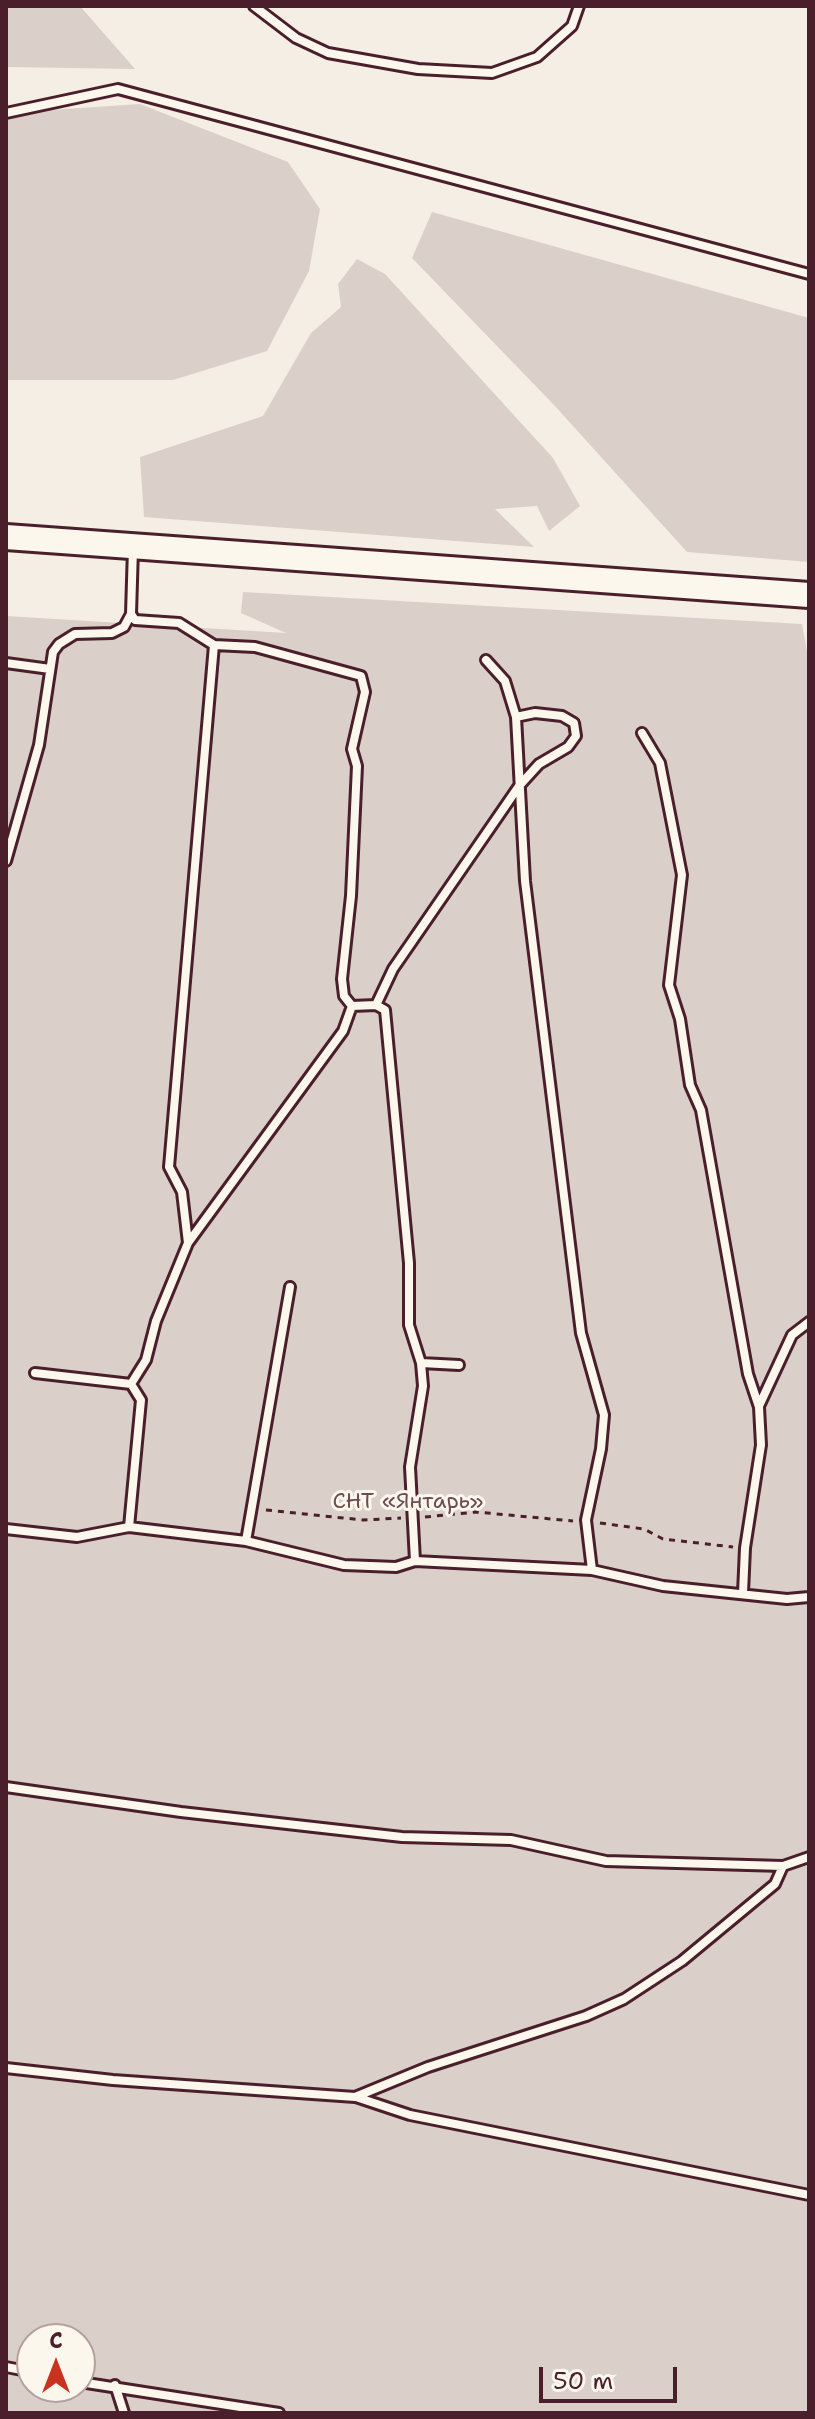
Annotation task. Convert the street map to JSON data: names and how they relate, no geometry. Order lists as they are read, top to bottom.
{
  "parks": ["СНТ «Янтарь»"],
  "scale_bar": "50 m",
  "north": "top"
}
